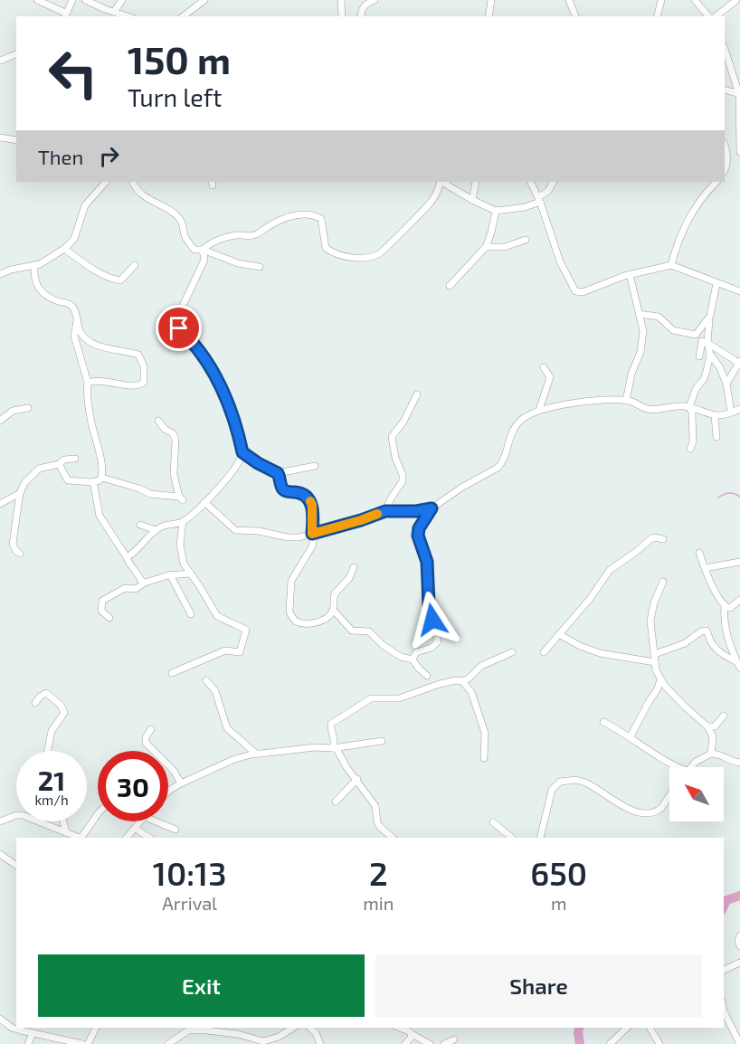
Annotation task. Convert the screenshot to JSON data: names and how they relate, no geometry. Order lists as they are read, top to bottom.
{
  "north": "top left",
  "page": {
    "turn": ["150 m", "Turn left"],
    "then": "Then",
    "speed": "21 km/h",
    "limit": "30",
    "eta": [
      "10:13",
      "Arrival",
      "2",
      "min",
      "650",
      "m"
    ],
    "buttons": ["Exit", "Share"]
  }
}
